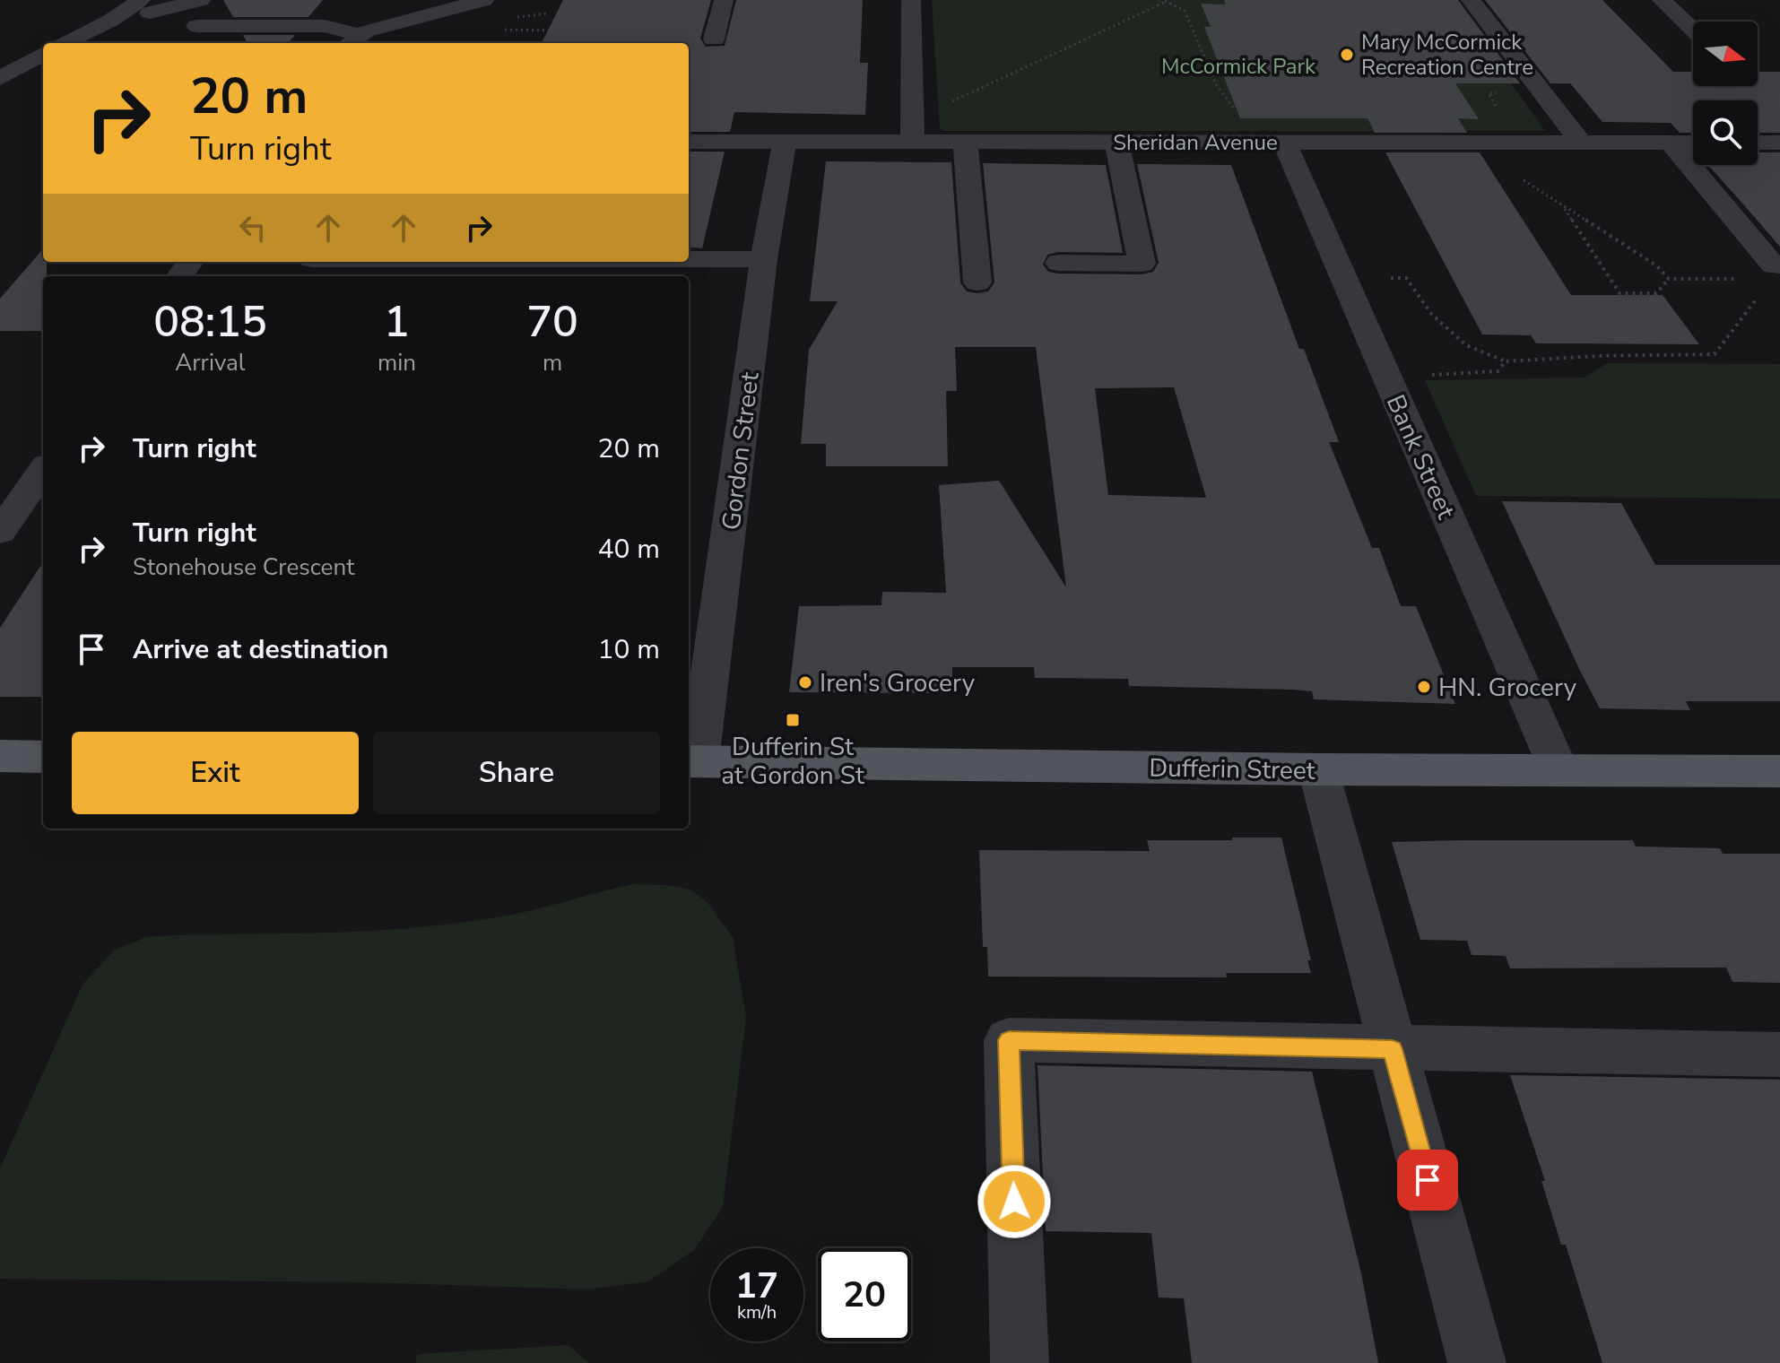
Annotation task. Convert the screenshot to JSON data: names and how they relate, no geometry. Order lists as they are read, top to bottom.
{
  "streets": {
    "main road": ["Dufferin Street"],
    "street": ["Sheridan Avenue", "Gordon Street", "Bank Street"]
  },
  "crossings": [
    ["Sheridan Avenue", "Gordon Street"],
    ["Sheridan Avenue", "Bank Street"],
    ["Gordon Street", "Dufferin Street"],
    ["Bank Street", "Dufferin Street"]
  ],
  "parks": ["McCormick Park"],
  "places": {
    "other": ["Mary McCormick Recreation Centre", "Iren's Grocery", "HN. Grocery"],
    "transit": ["Dufferin St at Gordon St"]
  },
  "north": "right",
  "page": {
    "turn": ["20 m", "Turn right"],
    "eta": [
      "08:15",
      "Arrival",
      "1",
      "min",
      "70",
      "m"
    ],
    "list": [
      {
        "name": "Turn right",
        "value": "20 m"
      },
      {
        "name": "Turn right",
        "note": "Stonehouse Crescent",
        "value": "40 m"
      },
      {
        "name": "Arrive at destination",
        "value": "10 m"
      }
    ],
    "buttons": ["Exit", "Share"],
    "speed": "17 km/h",
    "limit": "20"
  }
}
